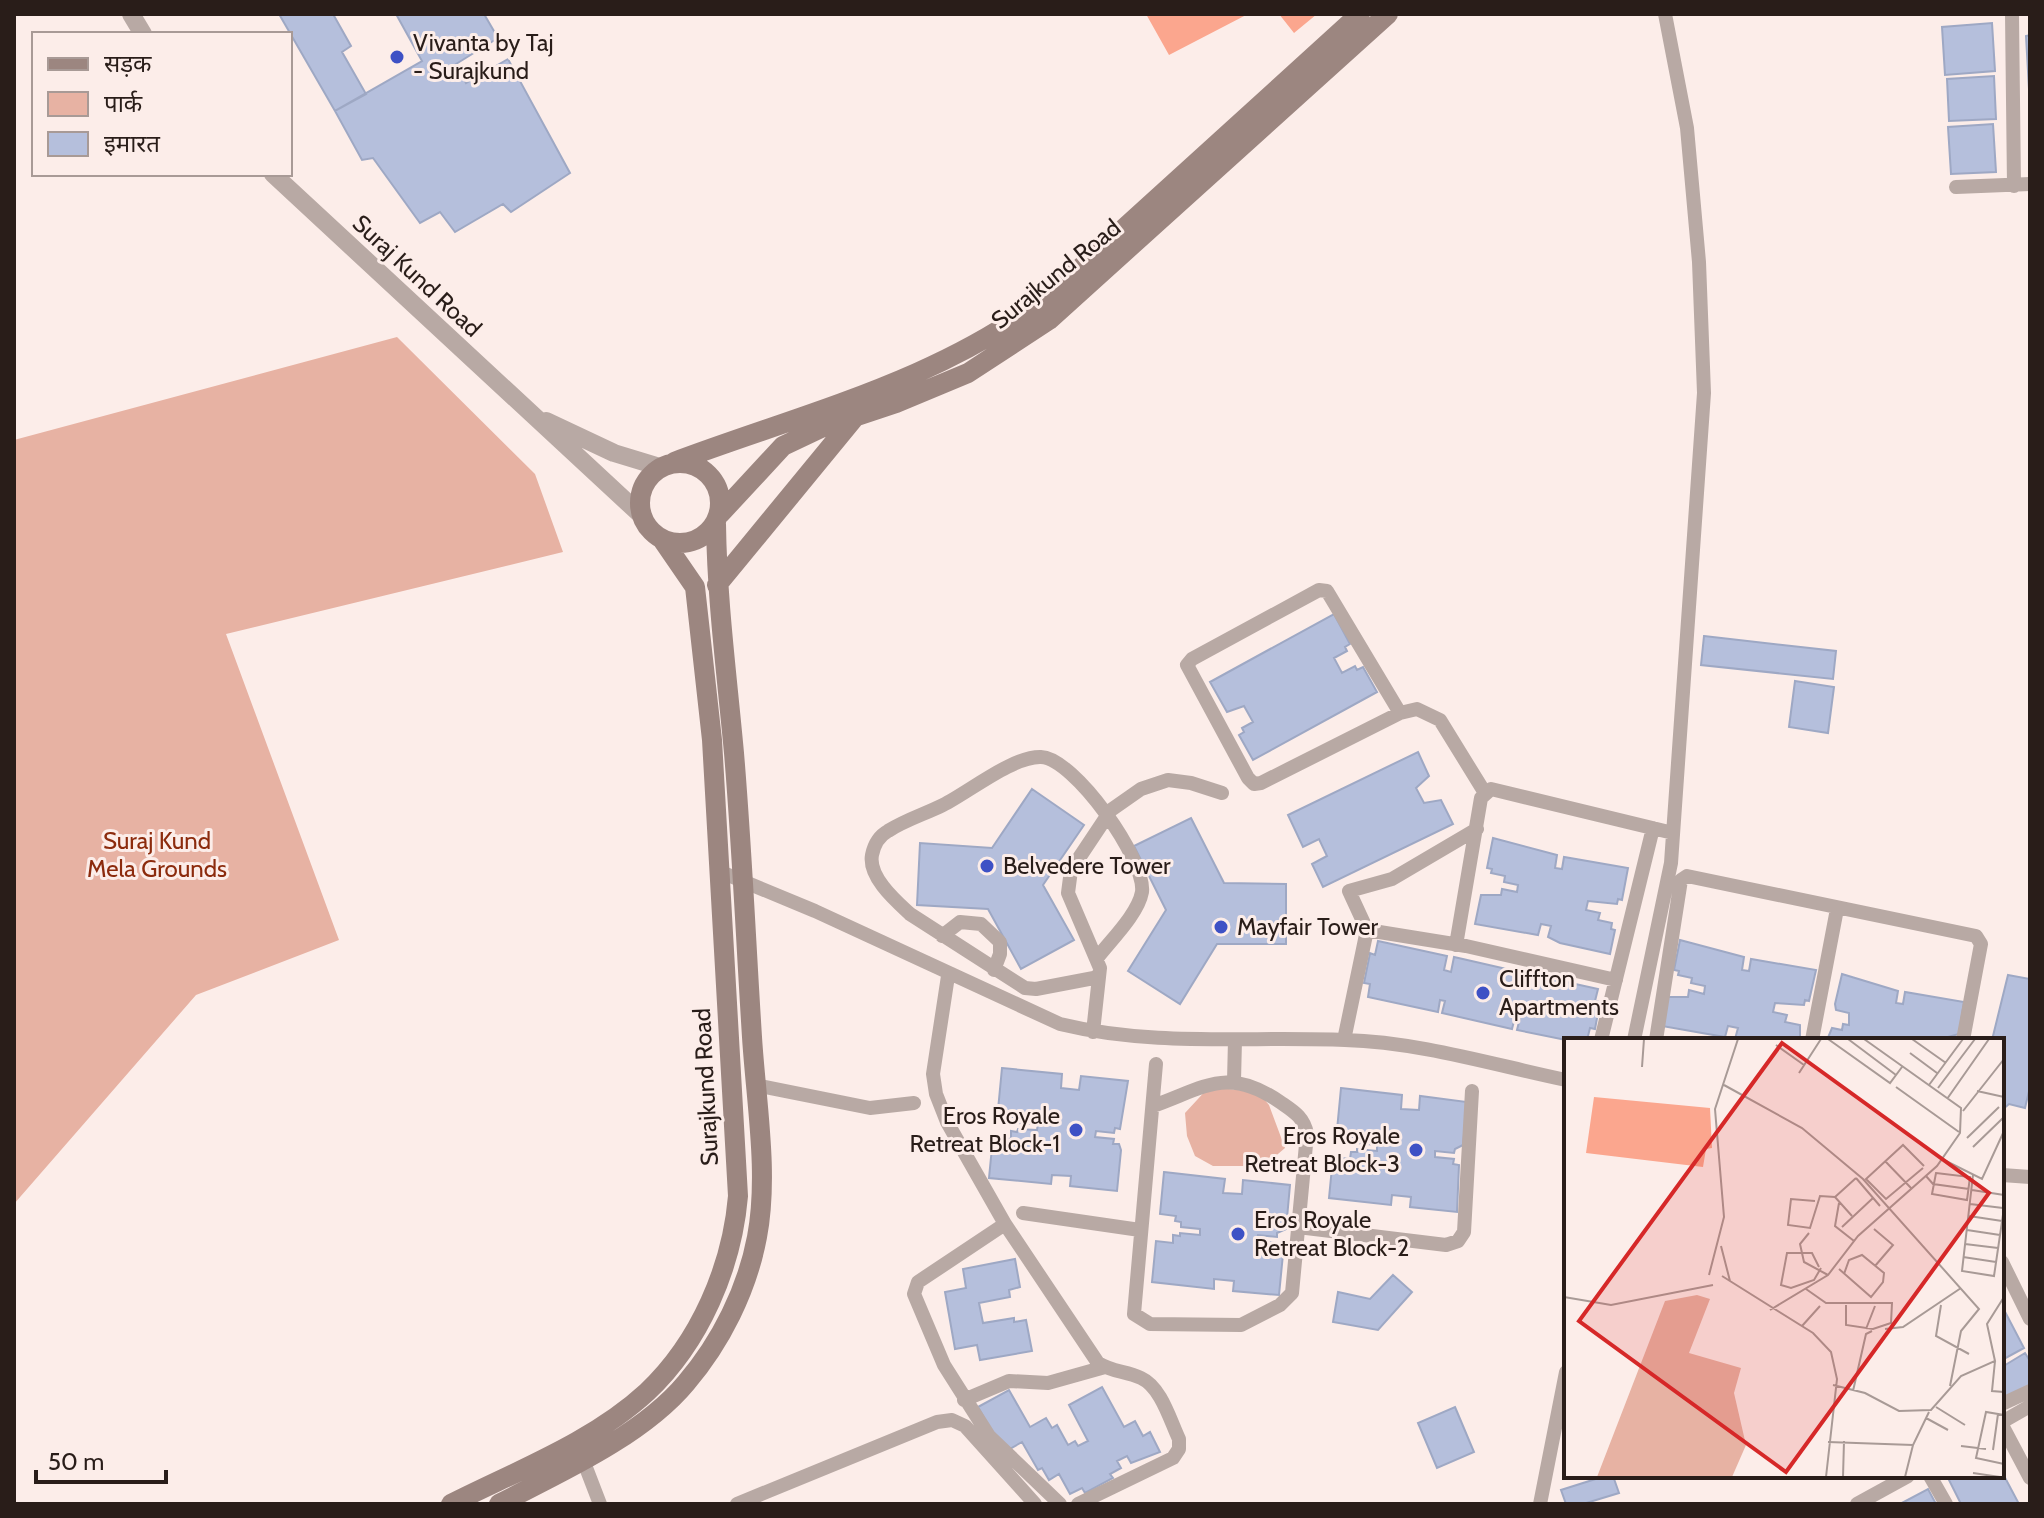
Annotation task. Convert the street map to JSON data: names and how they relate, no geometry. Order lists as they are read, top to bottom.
{
  "streets": {
    "main road": ["Surajkund Road"],
    "street": ["Suraj Kund Road"]
  },
  "crossings": [
    ["Surajkund Road", "Suraj Kund Road"]
  ],
  "parks": ["Suraj Kund Mela Grounds"],
  "places": [
    "Vivanta by Taj - Surajkund",
    "Belvedere Tower",
    "Mayfair Tower",
    "Cliffton Apartments",
    "Eros Royale Retreat Block-1",
    "Eros Royale Retreat Block-3",
    "Eros Royale Retreat Block-2"
  ],
  "legend": ["सड़क", "पार्क", "इमारत"],
  "scale_bar": "50 m"
}
